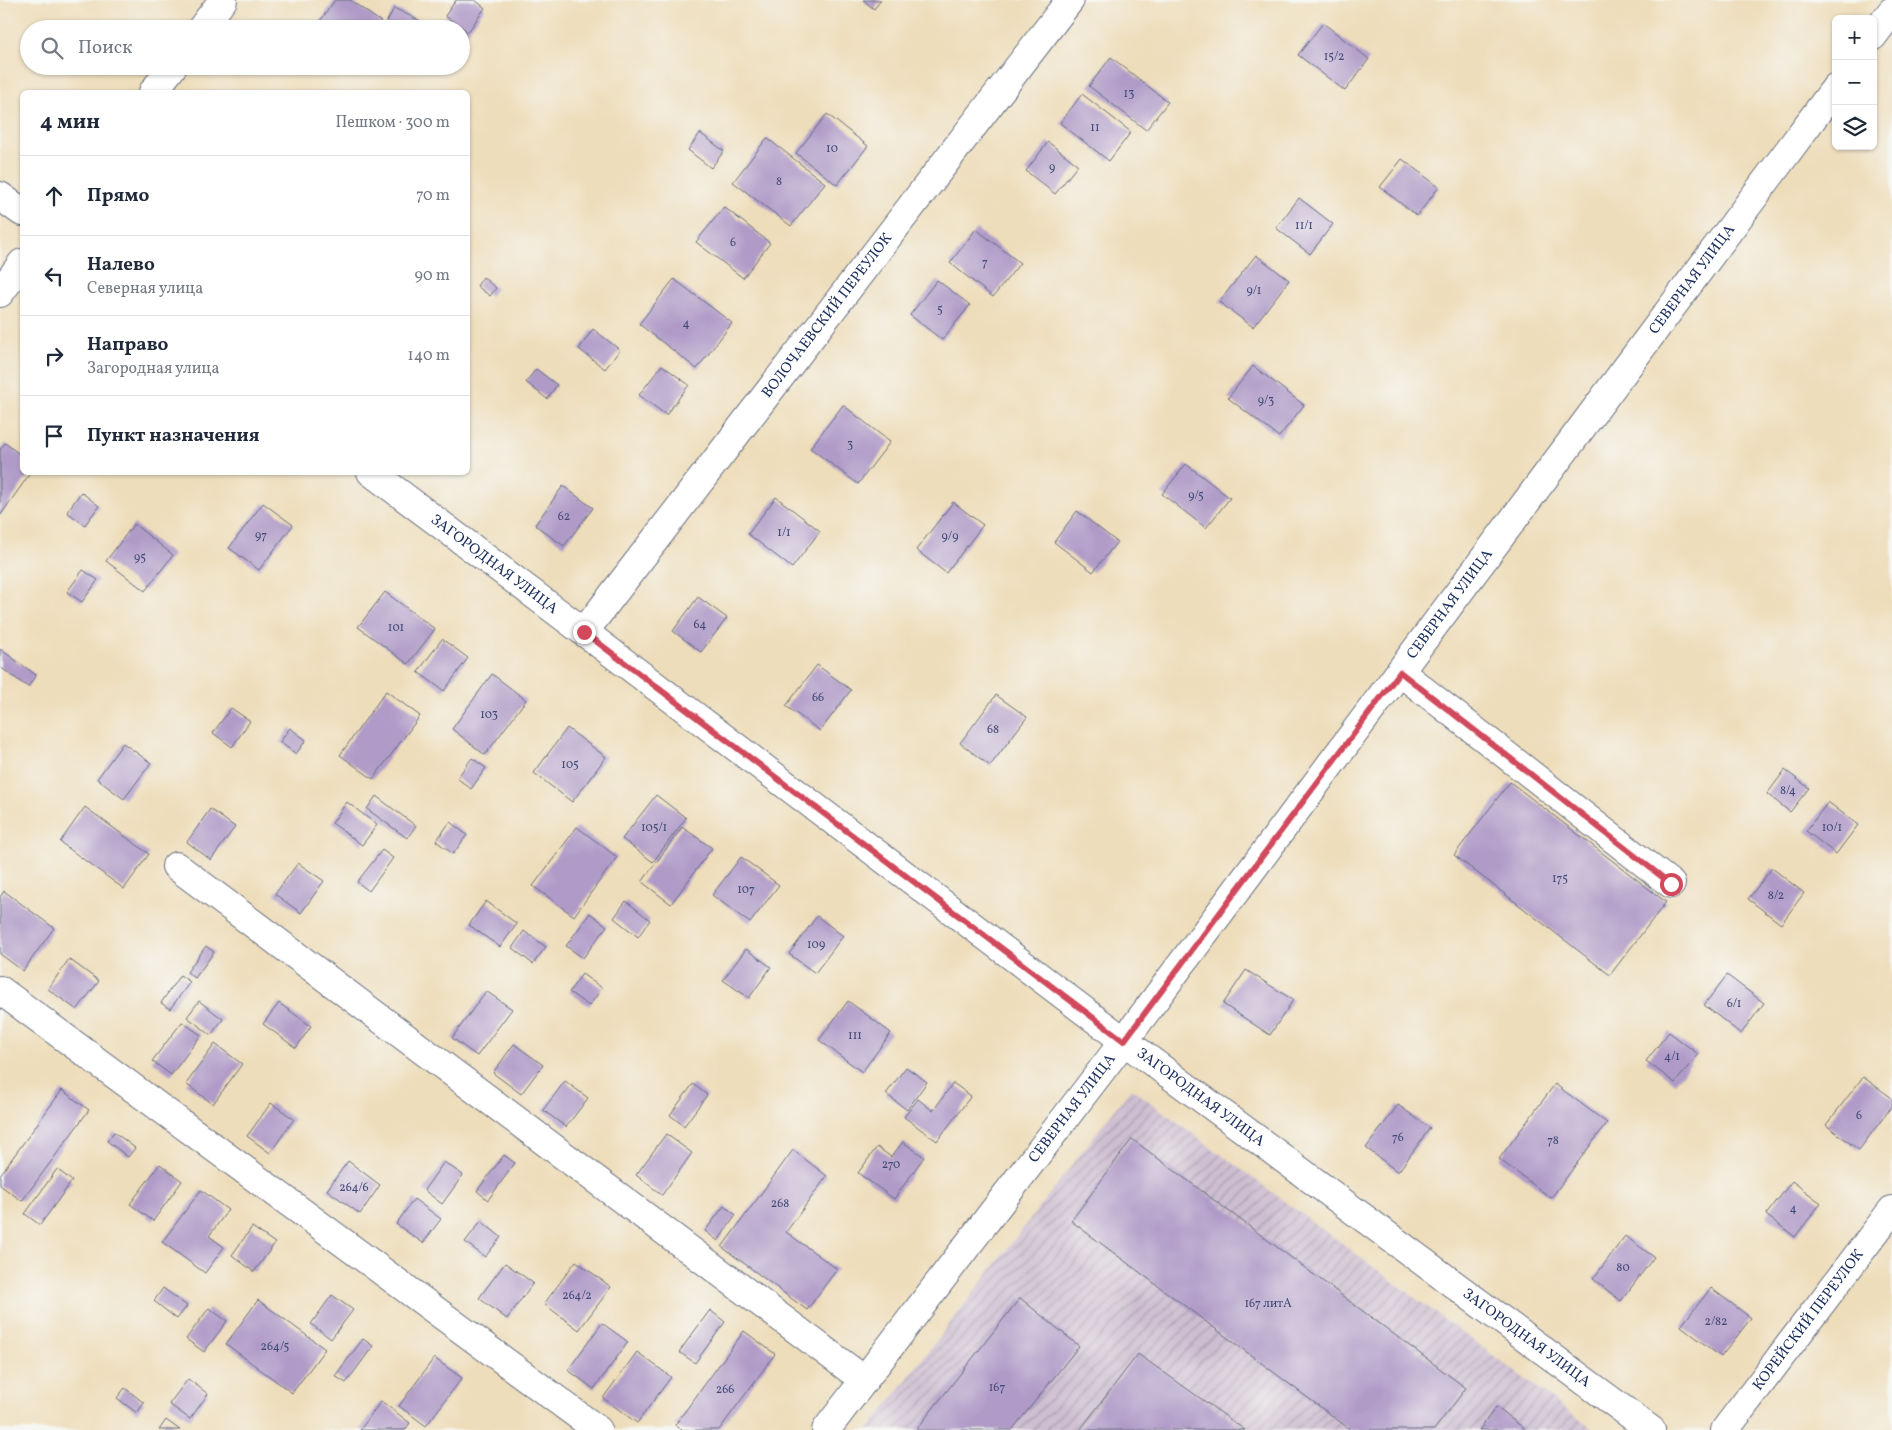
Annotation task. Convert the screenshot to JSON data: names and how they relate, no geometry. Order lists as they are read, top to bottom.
{
  "streets": {
    "street": [
      "СЕВЕРНАЯ УЛИЦА",
      "ВОЛОЧАЕВСКИЙ ПЕРЕУЛОК",
      "ЗАГОРОДНАЯ УЛИЦА",
      "КОРЕЙСКИЙ ПЕРЕУЛОК"
    ]
  },
  "crossings": [
    ["СЕВЕРНАЯ УЛИЦА", "ЗАГОРОДНАЯ УЛИЦА"],
    ["ВОЛОЧАЕВСКИЙ ПЕРЕУЛОК", "ЗАГОРОДНАЯ УЛИЦА"]
  ],
  "house_numbers": [
    "15/2",
    "13",
    "11",
    "10",
    "9",
    "8",
    "11/1",
    "6",
    "7",
    "9/1",
    "5",
    "4",
    "9/3",
    "3",
    "9/5",
    "62",
    "1/1",
    "97",
    "9/9",
    "95",
    "64",
    "101",
    "66",
    "103",
    "68",
    "105",
    "8/4",
    "105/1",
    "10/1",
    "175",
    "107",
    "8/2",
    "109",
    "6/1",
    "111",
    "4/1",
    "6",
    "76",
    "78",
    "270",
    "264/6",
    "268",
    "4",
    "80",
    "264/2",
    "167 литА",
    "2/82",
    "264/5",
    "167",
    "266"
  ],
  "page": {
    "map_buttons": ["+", "−"],
    "search": "Поиск",
    "heading": ["4 мин", "Пешком · 300 m"],
    "list": [
      ["Прямо", "70 m"],
      ["Налево", "Северная улица", "90 m"],
      ["Направо", "Загородная улица", "140 m"],
      "Пункт назначения"
    ]
  }
}
